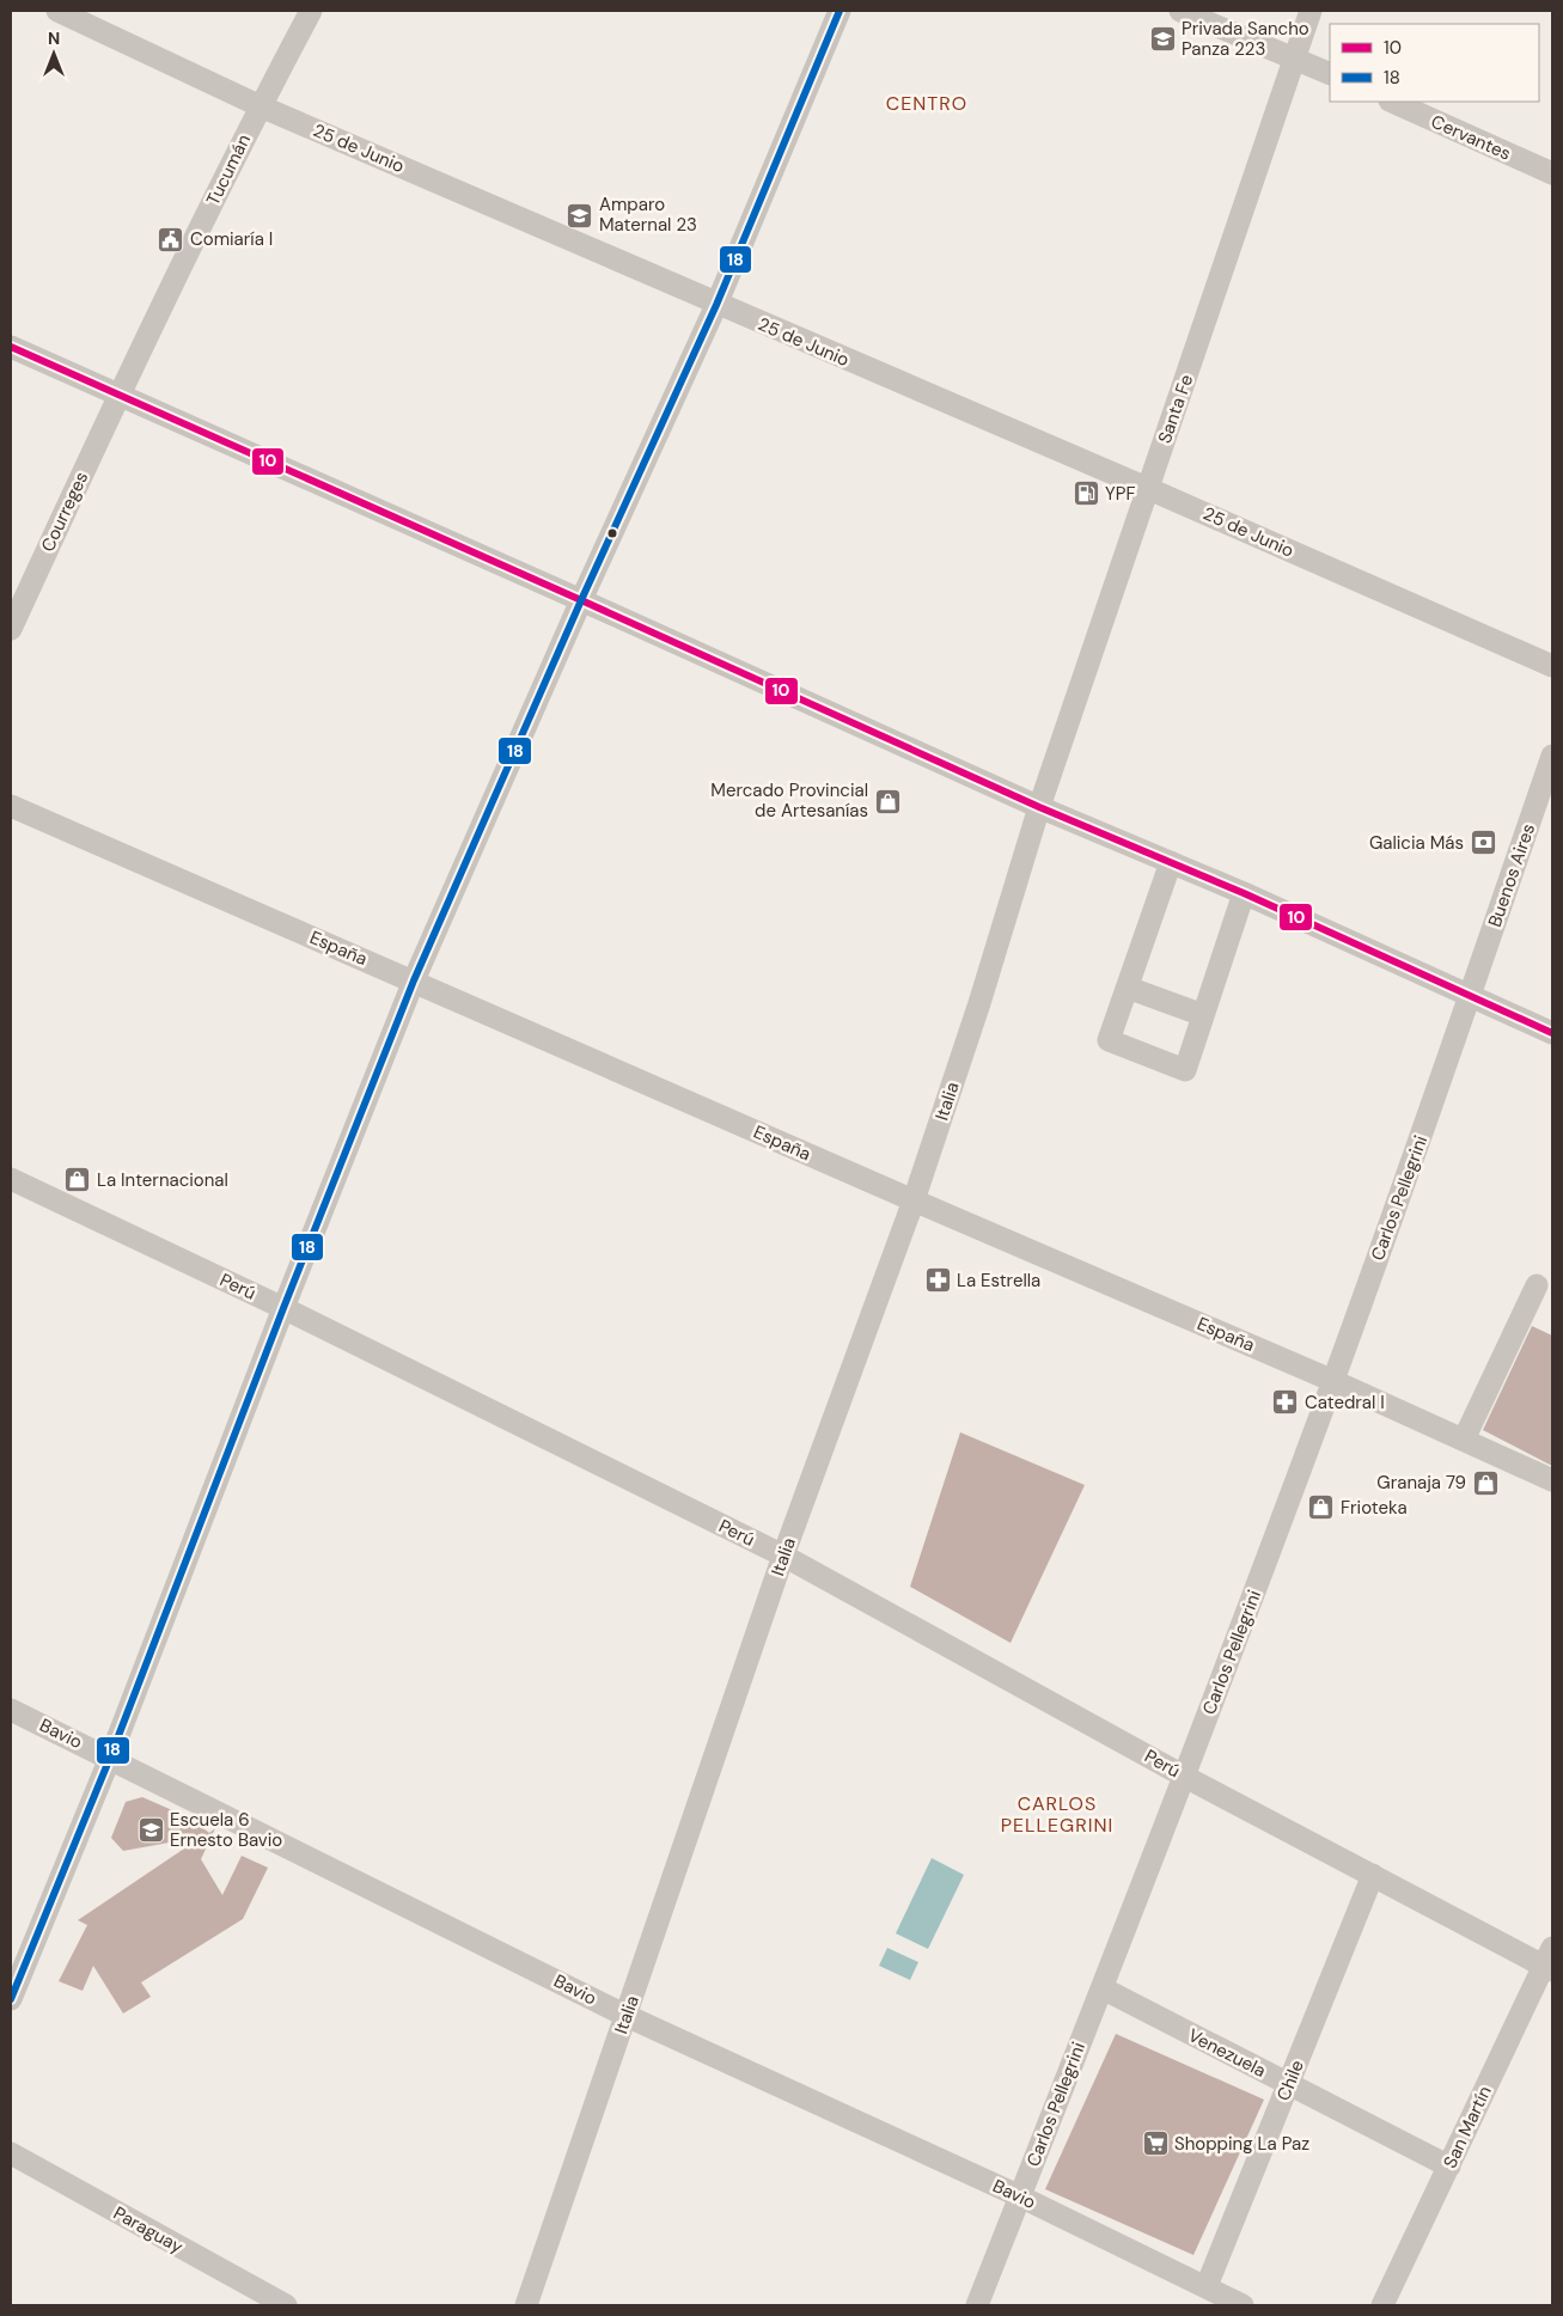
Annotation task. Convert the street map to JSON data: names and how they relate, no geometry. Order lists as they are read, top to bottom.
{
  "streets": {
    "street": [
      "Cervantes",
      "25 de Junio",
      "Tucumán",
      "Santa Fe",
      "Courreges",
      "Buenos Aires",
      "España",
      "Italia",
      "Carlos Pellegrini",
      "Perú",
      "Bavio",
      "Venezuela",
      "Chile",
      "San Martín",
      "Paraguay"
    ]
  },
  "crossings": [
    ["25 de Junio", "Tucumán"],
    ["25 de Junio", "Santa Fe"],
    ["Tucumán", "Courreges"],
    ["Santa Fe", "Italia"],
    ["Buenos Aires", "Carlos Pellegrini"],
    ["España", "Italia"],
    ["España", "Carlos Pellegrini"],
    ["Italia", "Perú"],
    ["Italia", "Bavio"],
    ["Carlos Pellegrini", "Perú"],
    ["Carlos Pellegrini", "Bavio"],
    ["Carlos Pellegrini", "Venezuela"],
    ["Perú", "Chile"],
    ["Perú", "San Martín"],
    ["Bavio", "Chile"],
    ["Venezuela", "Chile"],
    ["Venezuela", "San Martín"]
  ],
  "districts": ["CENTRO", "CARLOS PELLEGRINI"],
  "places": {
    "school or university": ["Privada Sancho Panza 223", "Amparo Maternal 23", "Escuela 6 Ernesto Bavio"],
    "public building": ["Comiaría I"],
    "fuel station": ["YPF"],
    "shop": [
      "Mercado Provincial de Artesanías",
      "La Internacional",
      "Granaja 79",
      "Frioteka"
    ],
    "bank": ["Galicia Más"],
    "pharmacy": ["La Estrella", "Catedral I"],
    "supermarket": ["Shopping La Paz"]
  },
  "lines": ["transit line 18", "transit line 10"],
  "legend": ["10", "18"],
  "north": "top"
}
